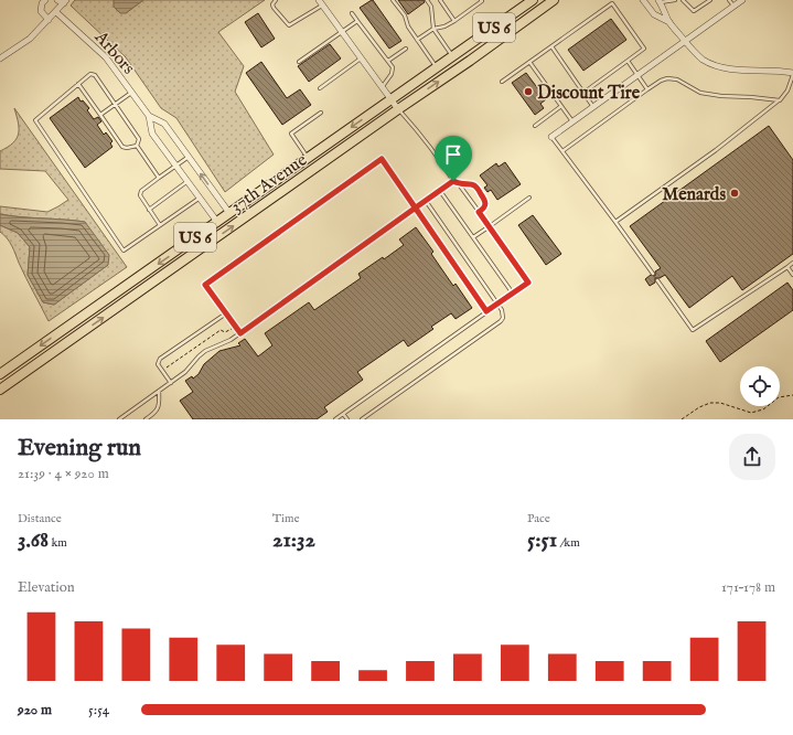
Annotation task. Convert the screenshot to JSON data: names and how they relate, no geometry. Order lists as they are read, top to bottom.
{
  "streets": {
    "main road": ["US 6", "37th Avenue"],
    "street": ["Arbors"]
  },
  "crossings": [
    ["Arbors", "37th Avenue"]
  ],
  "places": ["Discount Tire", "Menards"],
  "page": {
    "heading": ["Evening run", "21:39 · 4 × 920 m"],
    "stats": [
      ["Distance", "3.68 km"],
      ["Time", "21:32"],
      ["Pace", "5:51 /km"]
    ],
    "chart": ["Elevation", "171–178 m"],
    "list": [
      {
        "name": "920 m",
        "note": "5:54"
      }
    ]
  }
}
